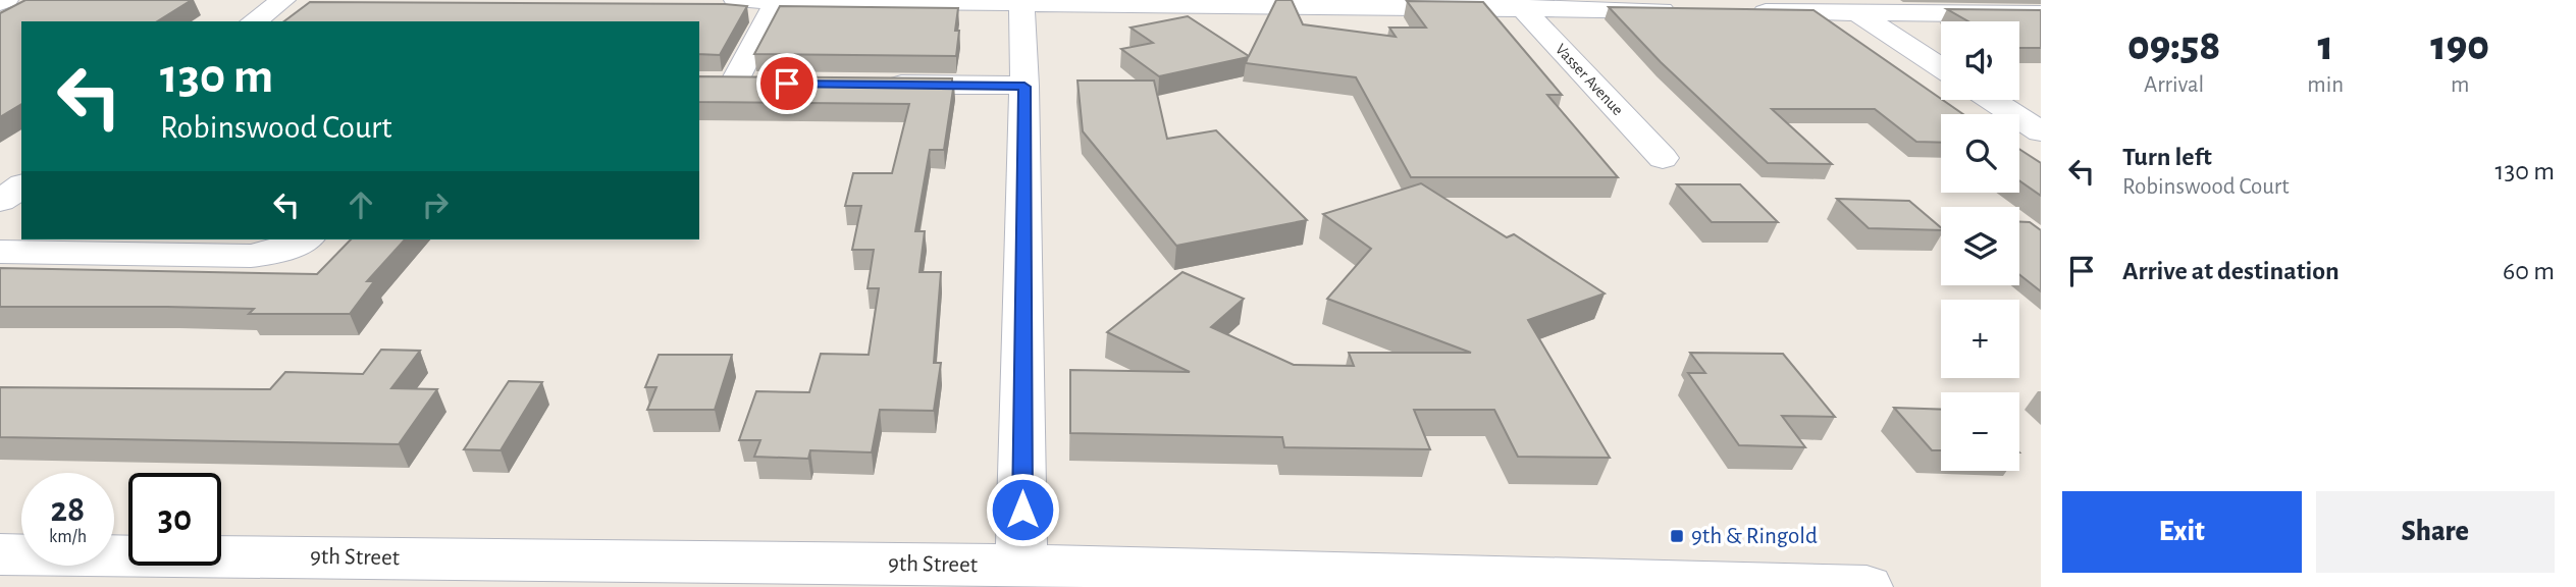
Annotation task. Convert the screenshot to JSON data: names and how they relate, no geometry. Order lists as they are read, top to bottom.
{
  "streets": {
    "street": ["Vasser Avenue", "9th Street"]
  },
  "places": {
    "transit": ["9th & Ringold"]
  },
  "page": {
    "eta": [
      "09:58",
      "Arrival",
      "1",
      "min",
      "190",
      "m"
    ],
    "map_buttons": ["+", "−"],
    "turn": ["130 m", "Robinswood Court"],
    "list": [
      {
        "name": "Turn left",
        "note": "Robinswood Court",
        "value": "130 m"
      },
      {
        "name": "Arrive at destination",
        "value": "60 m"
      }
    ],
    "speed": "28 km/h",
    "limit": "30",
    "buttons": ["Exit", "Share"]
  }
}
